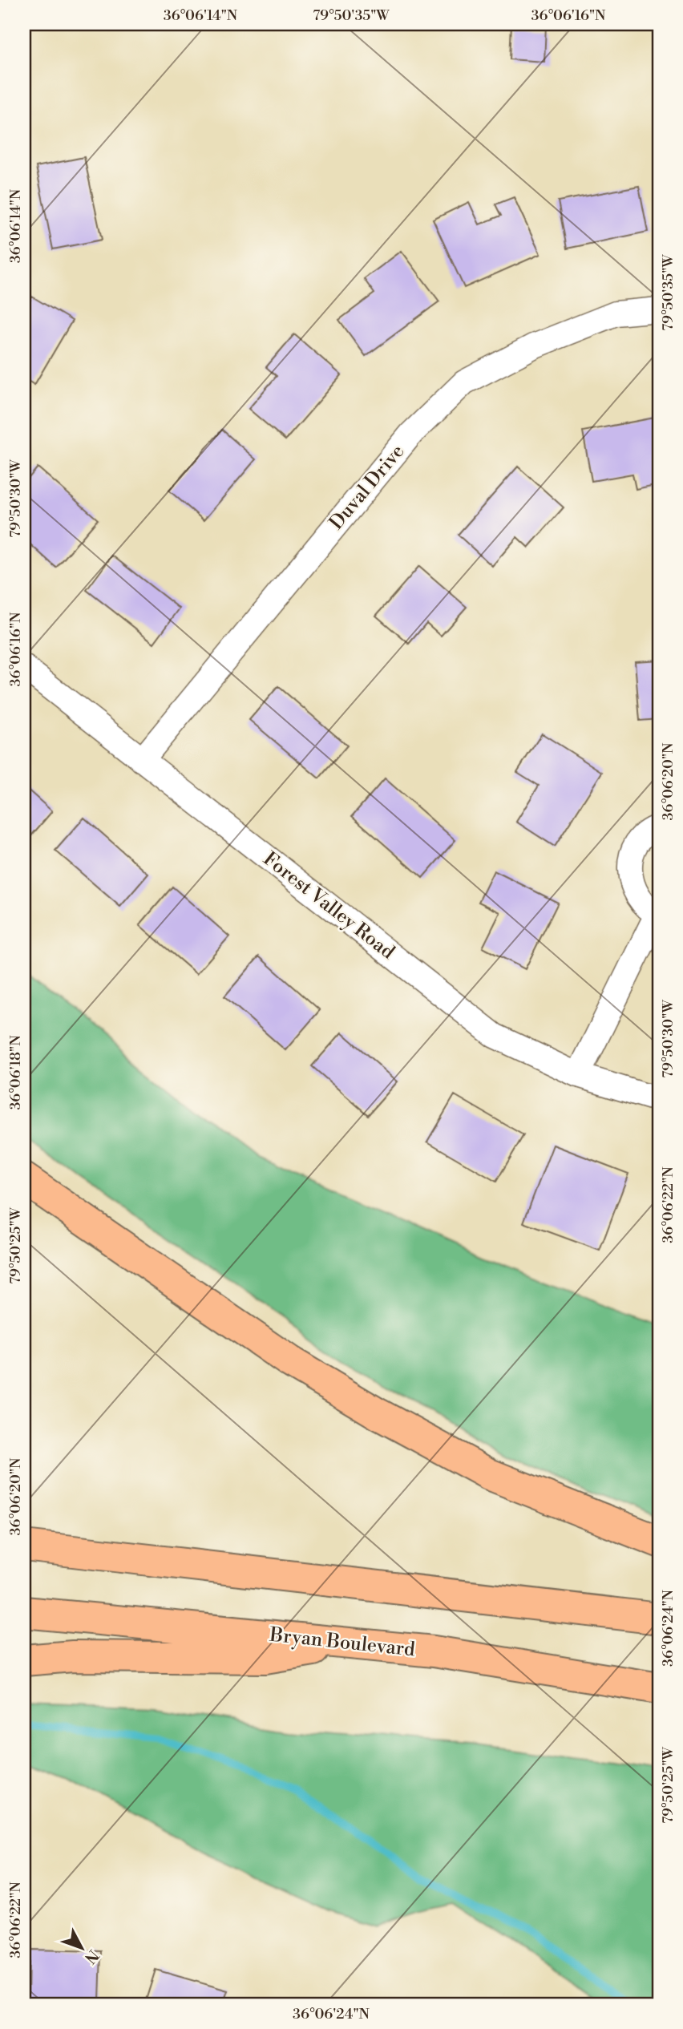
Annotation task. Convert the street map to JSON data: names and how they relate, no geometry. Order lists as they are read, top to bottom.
{
  "streets": {
    "highway": ["Bryan Boulevard"],
    "street": ["Duval Drive", "Forest Valley Road"]
  },
  "crossings": [
    ["Duval Drive", "Forest Valley Road"]
  ],
  "north": "bottom right",
  "coordinates": [
    "36°06'14\"N",
    "79°50'35\"W",
    "36°06'16\"N",
    "79°50'30\"W",
    "36°06'20\"N",
    "36°06'18\"N",
    "36°06'22\"N",
    "79°50'25\"W",
    "36°06'24\"N"
  ]
}
